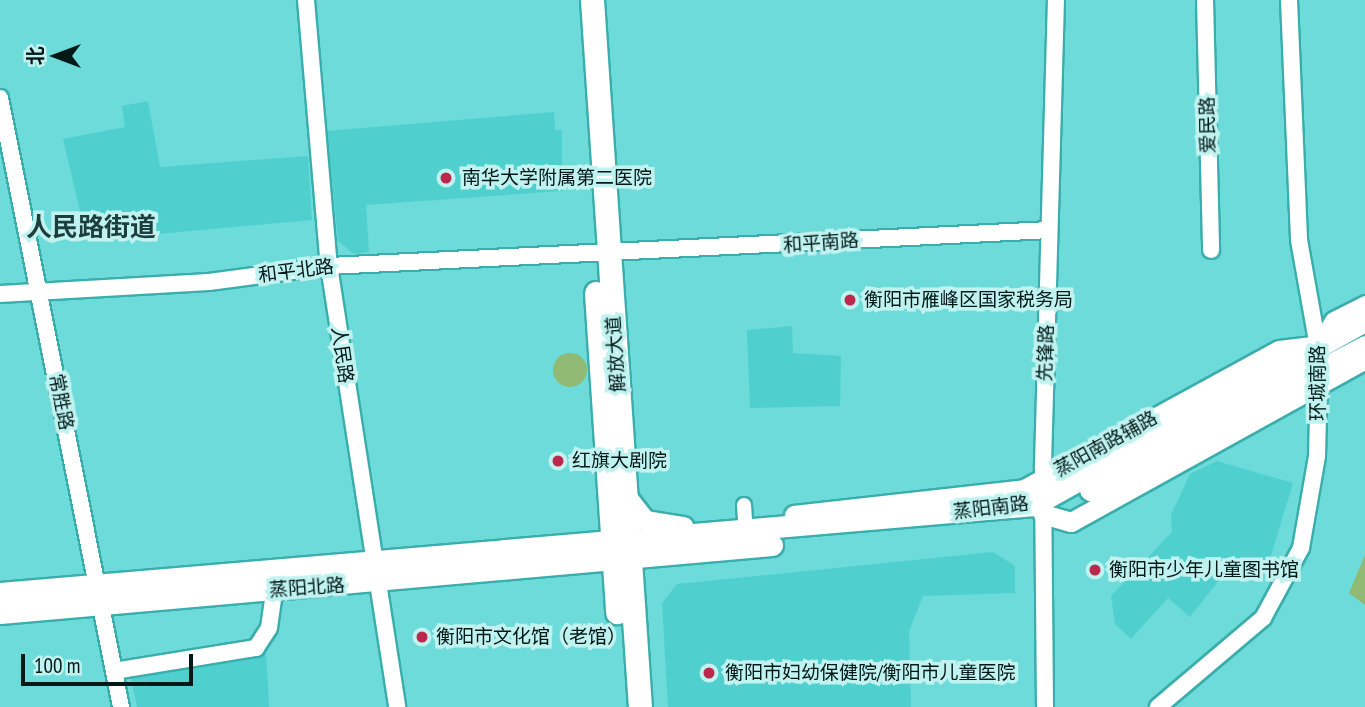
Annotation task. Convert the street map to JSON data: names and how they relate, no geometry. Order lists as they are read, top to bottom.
{
  "streets": {
    "highway": ["解放大道"],
    "main road": ["蒸阳南路", "蒸阳北路"],
    "street": [
      "爱民路",
      "和平南路",
      "和平北路",
      "先锋路",
      "人民路",
      "环城南路",
      "常胜路"
    ]
  },
  "crossings": [
    ["和平南路", "和平北路"],
    ["和平南路", "先锋路"],
    ["和平南路", "解放大道"],
    ["和平北路", "解放大道"],
    ["和平北路", "人民路"],
    ["和平北路", "常胜路"],
    ["先锋路", "蒸阳南路"],
    ["解放大道", "蒸阳南路"],
    ["解放大道", "蒸阳北路"],
    ["人民路", "蒸阳北路"],
    ["环城南路", "蒸阳南路"],
    ["常胜路", "蒸阳北路"],
    ["蒸阳南路", "蒸阳北路"]
  ],
  "districts": ["人民路街道"],
  "places": [
    "南华大学附属第二医院",
    "衡阳市雁峰区国家税务局",
    "红旗大剧院",
    "衡阳市少年儿童图书馆",
    "衡阳市文化馆（老馆）",
    "衡阳市妇幼保健院/衡阳市儿童医院"
  ],
  "scale_bar": "100 m",
  "north": "left"
}
